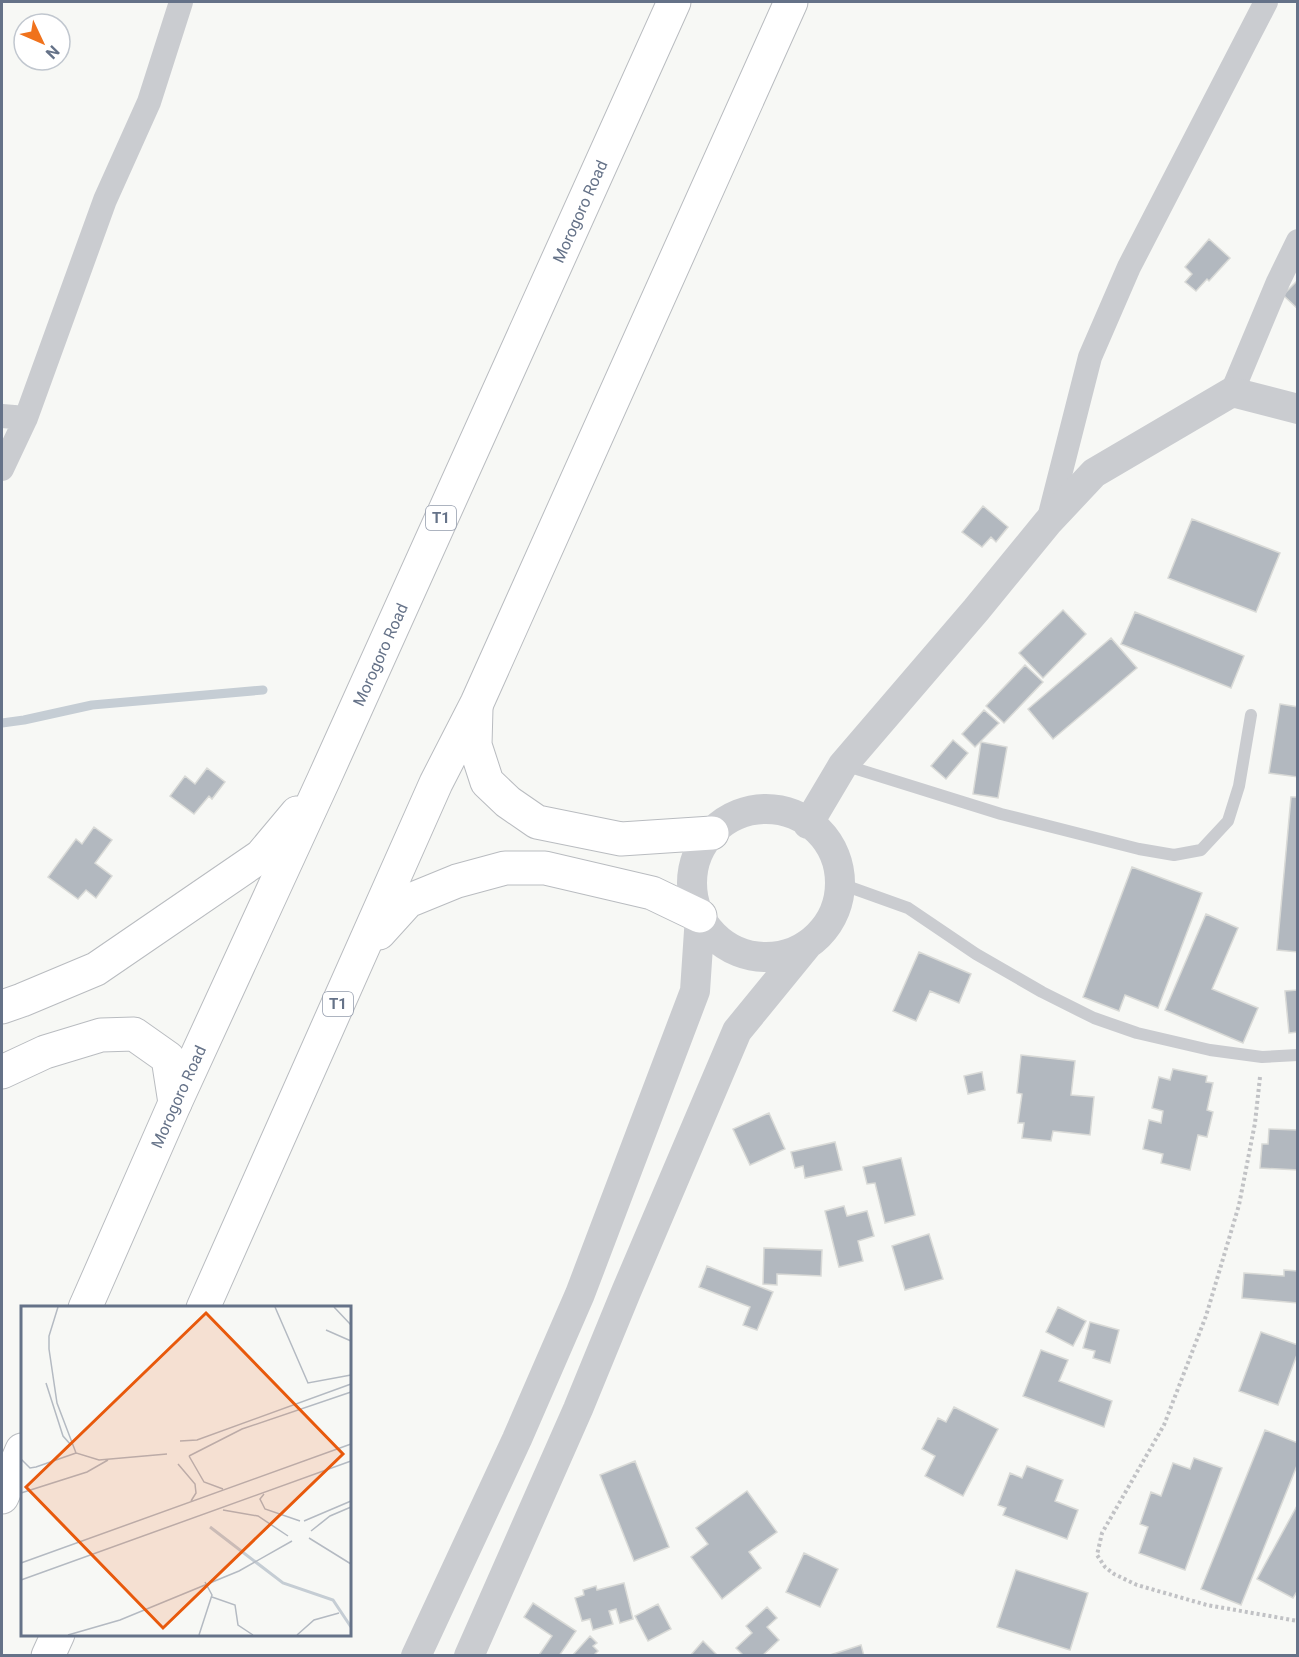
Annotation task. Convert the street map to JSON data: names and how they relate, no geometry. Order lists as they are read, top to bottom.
{
  "streets": {
    "highway": ["Morogoro Road", "T1"]
  },
  "north": "bottom right"
}
